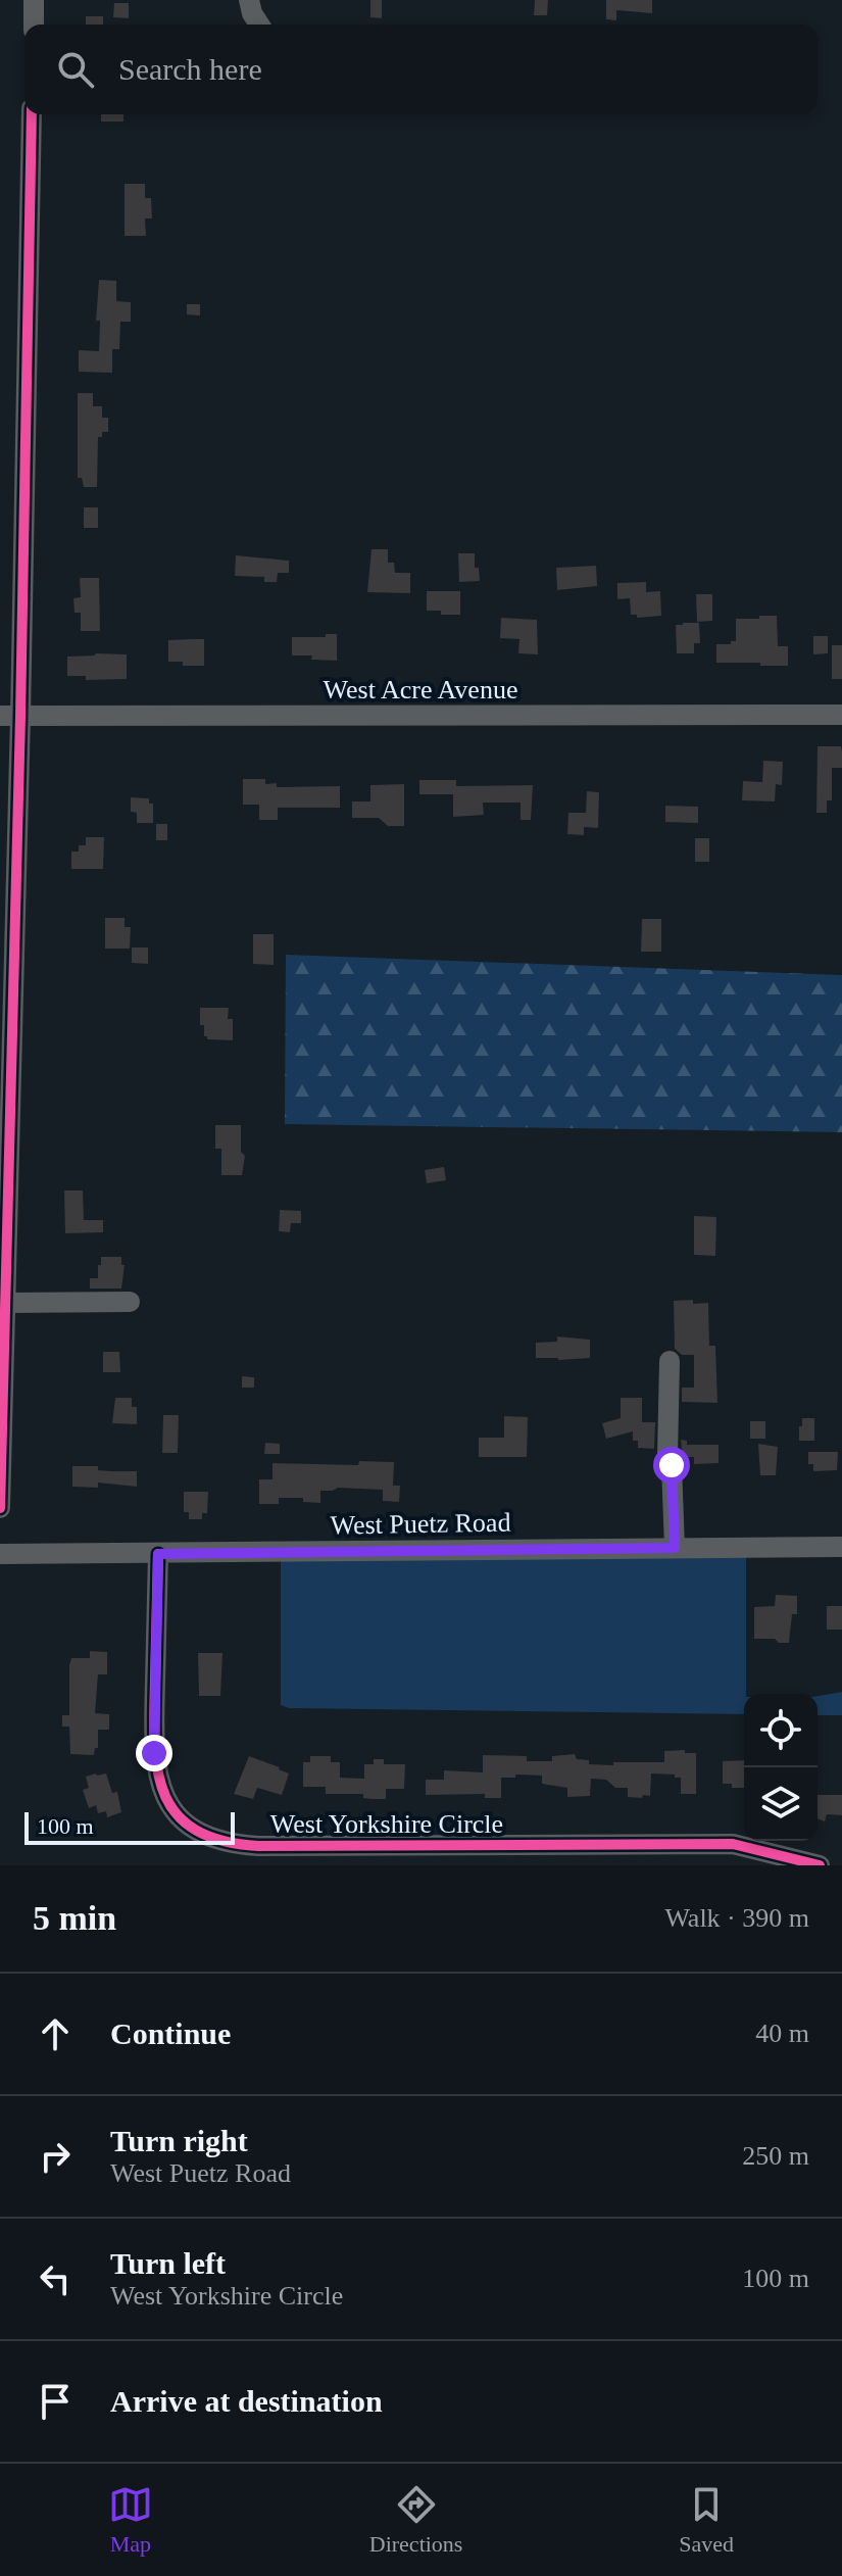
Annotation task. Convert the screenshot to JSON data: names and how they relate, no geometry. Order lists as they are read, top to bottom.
{
  "streets": {
    "street": ["West Acre Avenue", "West Puetz Road", "West Yorkshire Circle"]
  },
  "crossings": [
    ["West Puetz Road", "West Yorkshire Circle"]
  ],
  "scale_bar": "100 m",
  "page": {
    "search": "Search here",
    "scale": "100 m",
    "heading": ["5 min", "Walk · 390 m"],
    "list": [
      ["Continue", "40 m"],
      ["Turn right", "West Puetz Road", "250 m"],
      ["Turn left", "West Yorkshire Circle", "100 m"],
      "Arrive at destination"
    ],
    "nav": ["Map", "Directions", "Saved"]
  }
}
